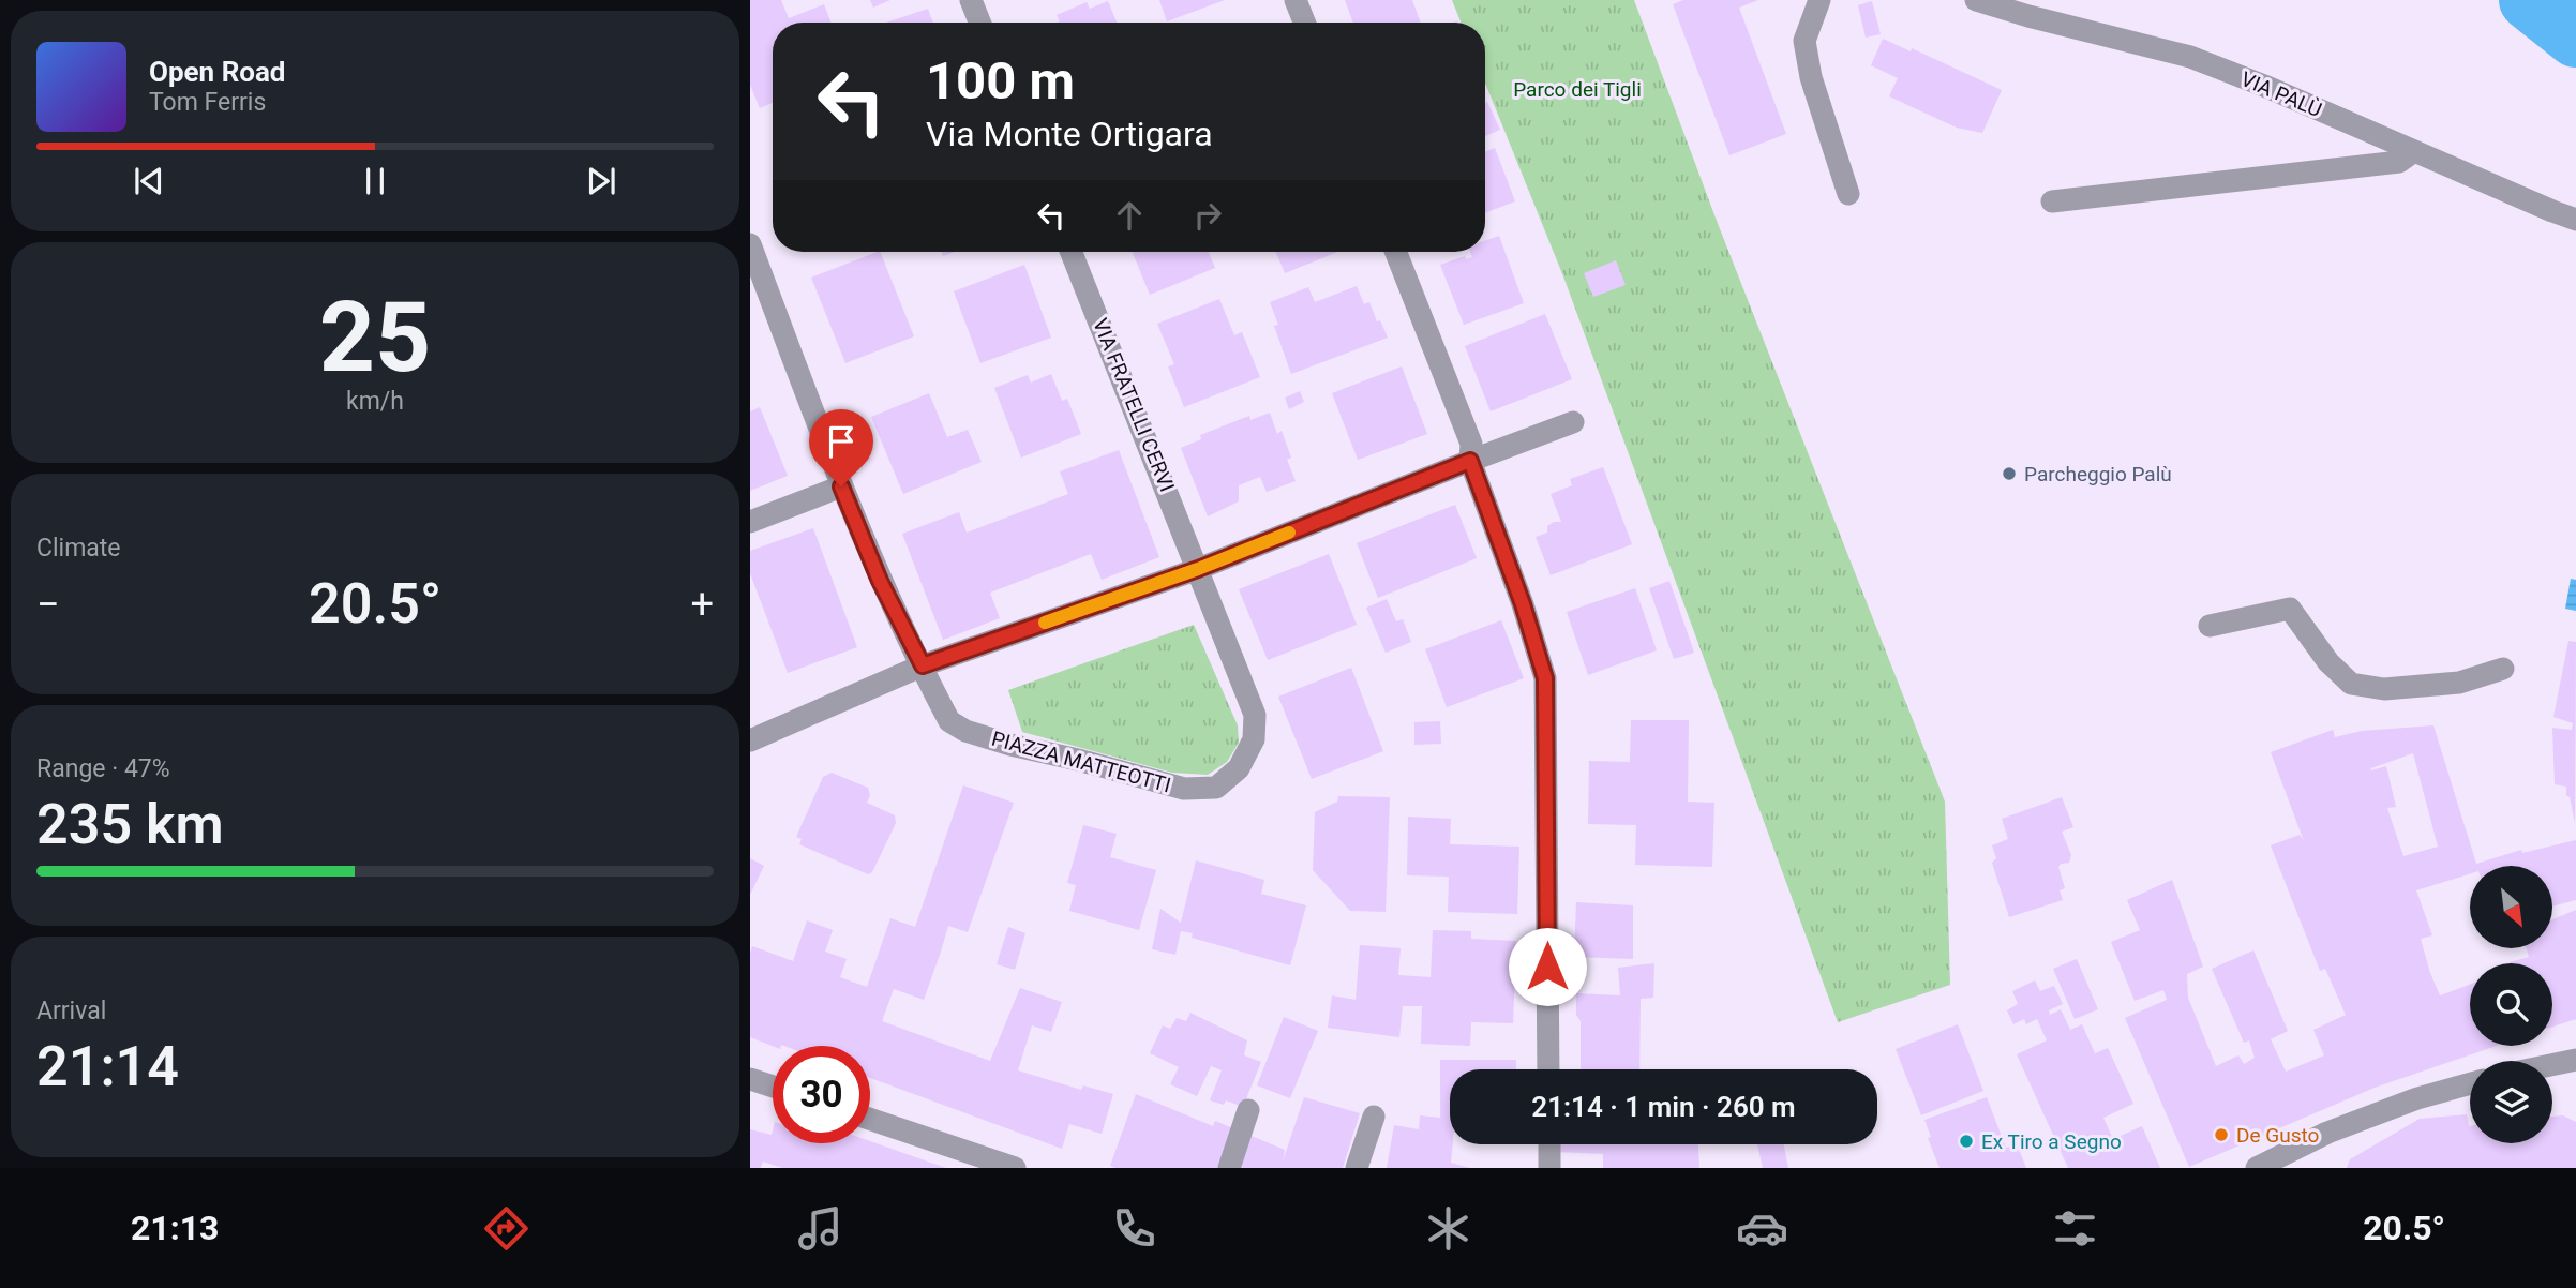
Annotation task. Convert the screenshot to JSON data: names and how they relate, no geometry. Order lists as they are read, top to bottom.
{
  "streets": {
    "street": ["VIA PALÙ", "VIA FRATELLI CERVI", "PIAZZA MATTEOTTI"]
  },
  "crossings": [
    ["VIA FRATELLI CERVI", "PIAZZA MATTEOTTI"]
  ],
  "parks": ["Parco dei Tigli"],
  "places": ["Parcheggio Palù", "De Gusto", "Ex Tiro a Segno"],
  "north": "bottom right",
  "page": {
    "turn": ["100 m", "Via Monte Ortigara"],
    "song": ["Open Road", "Tom Ferris"],
    "tile": [
      ["25", "km/h"],
      "Climate",
      ["Range · 47%", "235 km"],
      ["Arrival", "21:14"]
    ],
    "heat": ["−", "20.5°", "+"],
    "limit": "30",
    "trip": "21:14 · 1 min · 260 m",
    "tabs": ["21:13", "20.5°"]
  }
}
